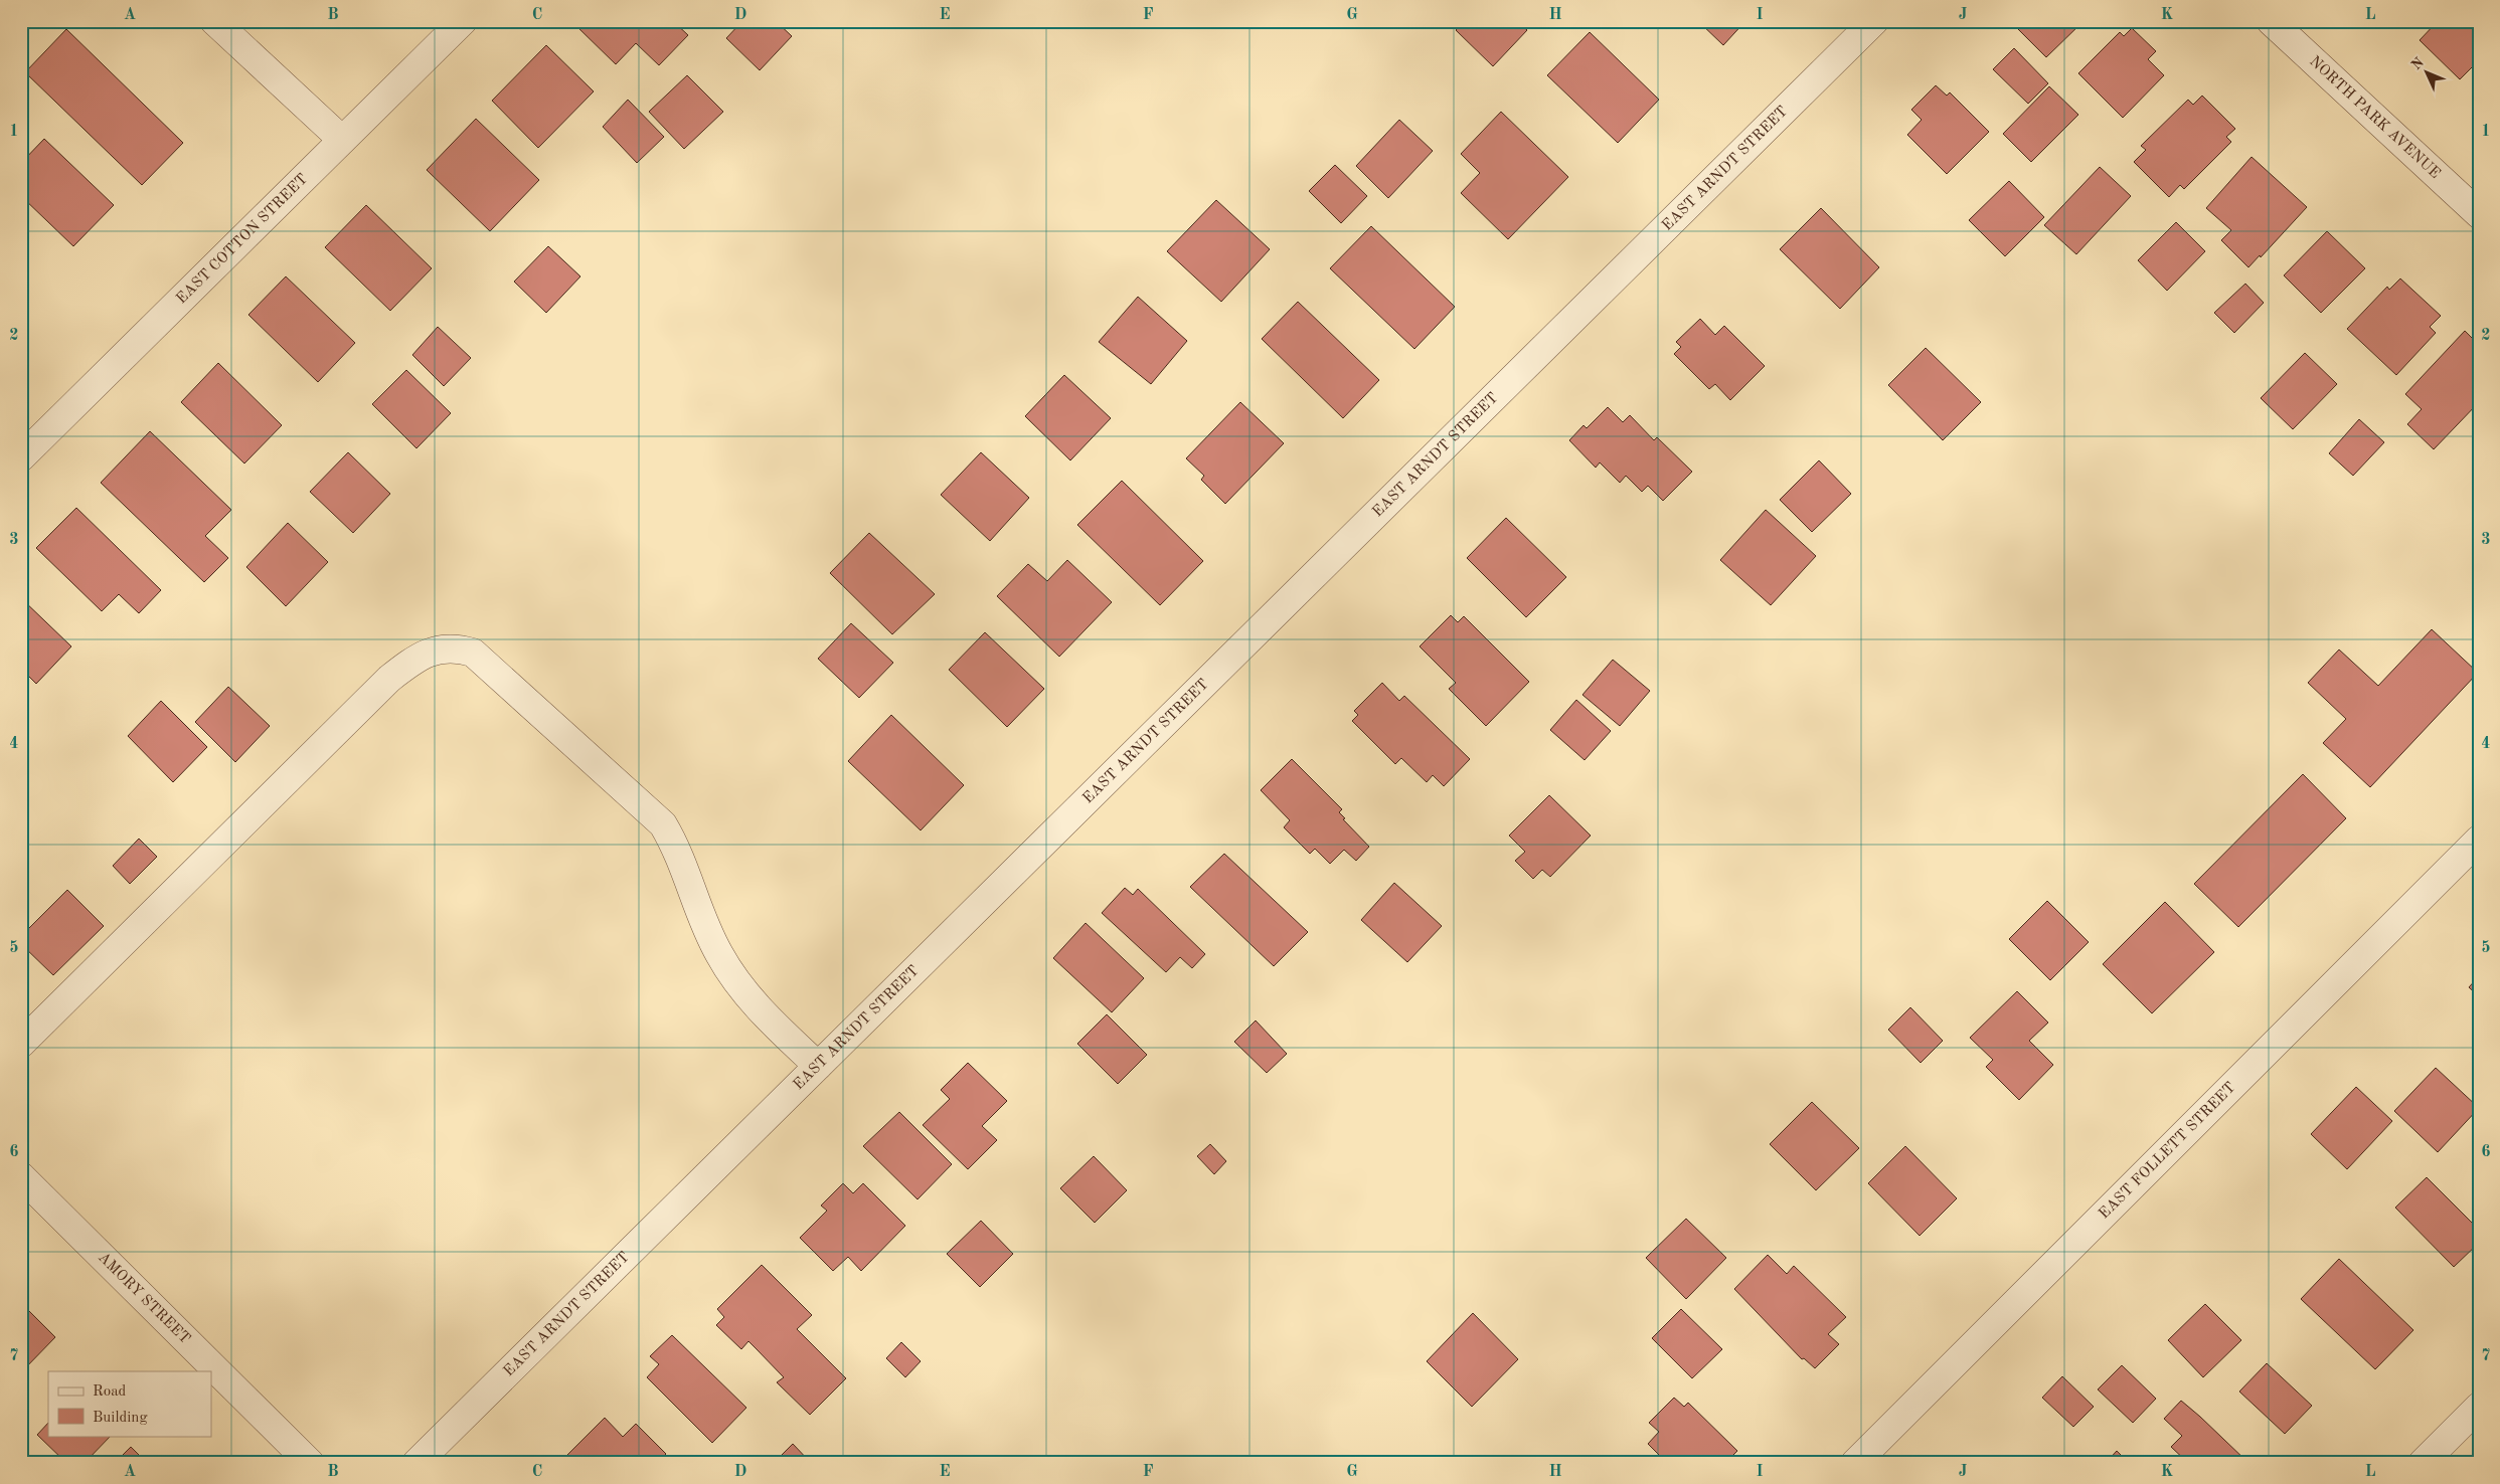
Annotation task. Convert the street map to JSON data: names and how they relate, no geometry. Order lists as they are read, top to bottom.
{
  "streets": {
    "street": [
      "NORTH PARK AVENUE",
      "EAST ARNDT STREET",
      "EAST COTTON STREET",
      "EAST FOLLETT STREET",
      "AMORY STREET"
    ]
  },
  "legend": ["Road", "Building"],
  "north": "top left",
  "grid": {
    "columns": [
      "A",
      "B",
      "C",
      "D",
      "E",
      "F",
      "G",
      "H",
      "I",
      "J",
      "K",
      "L"
    ],
    "rows": [
      "1",
      "2",
      "3",
      "4",
      "5",
      "6",
      "7"
    ]
  }
}
